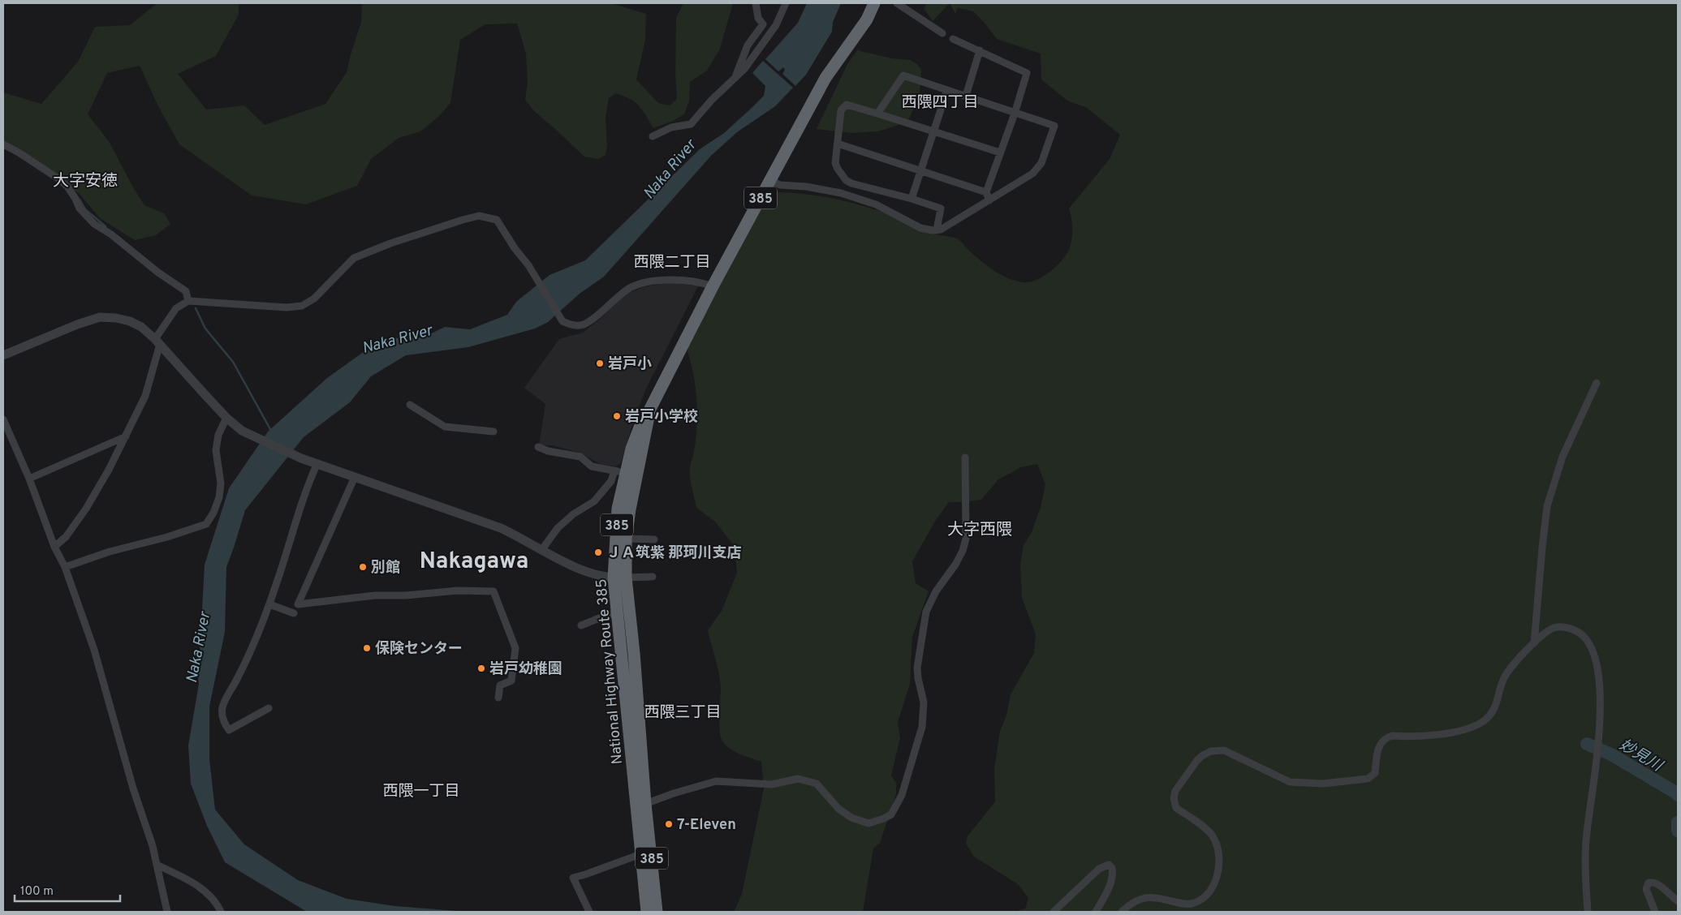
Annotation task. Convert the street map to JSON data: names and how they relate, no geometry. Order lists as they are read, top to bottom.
{
  "streets": {
    "highway": ["385", "National Highway Route 385"]
  },
  "districts": [
    "西隈四丁目",
    "大字安徳",
    "西隈二丁目",
    "大字西隈",
    "Nakagawa",
    "西隈三丁目",
    "西隈一丁目"
  ],
  "water": ["Naka River", "妙見川"],
  "places": [
    "岩戸小",
    "岩戸小学校",
    "ＪＡ筑紫 那珂川支店",
    "別館",
    "保険センター",
    "岩戸幼稚園",
    "7-Eleven"
  ],
  "scale_bar": "100 m"
}
